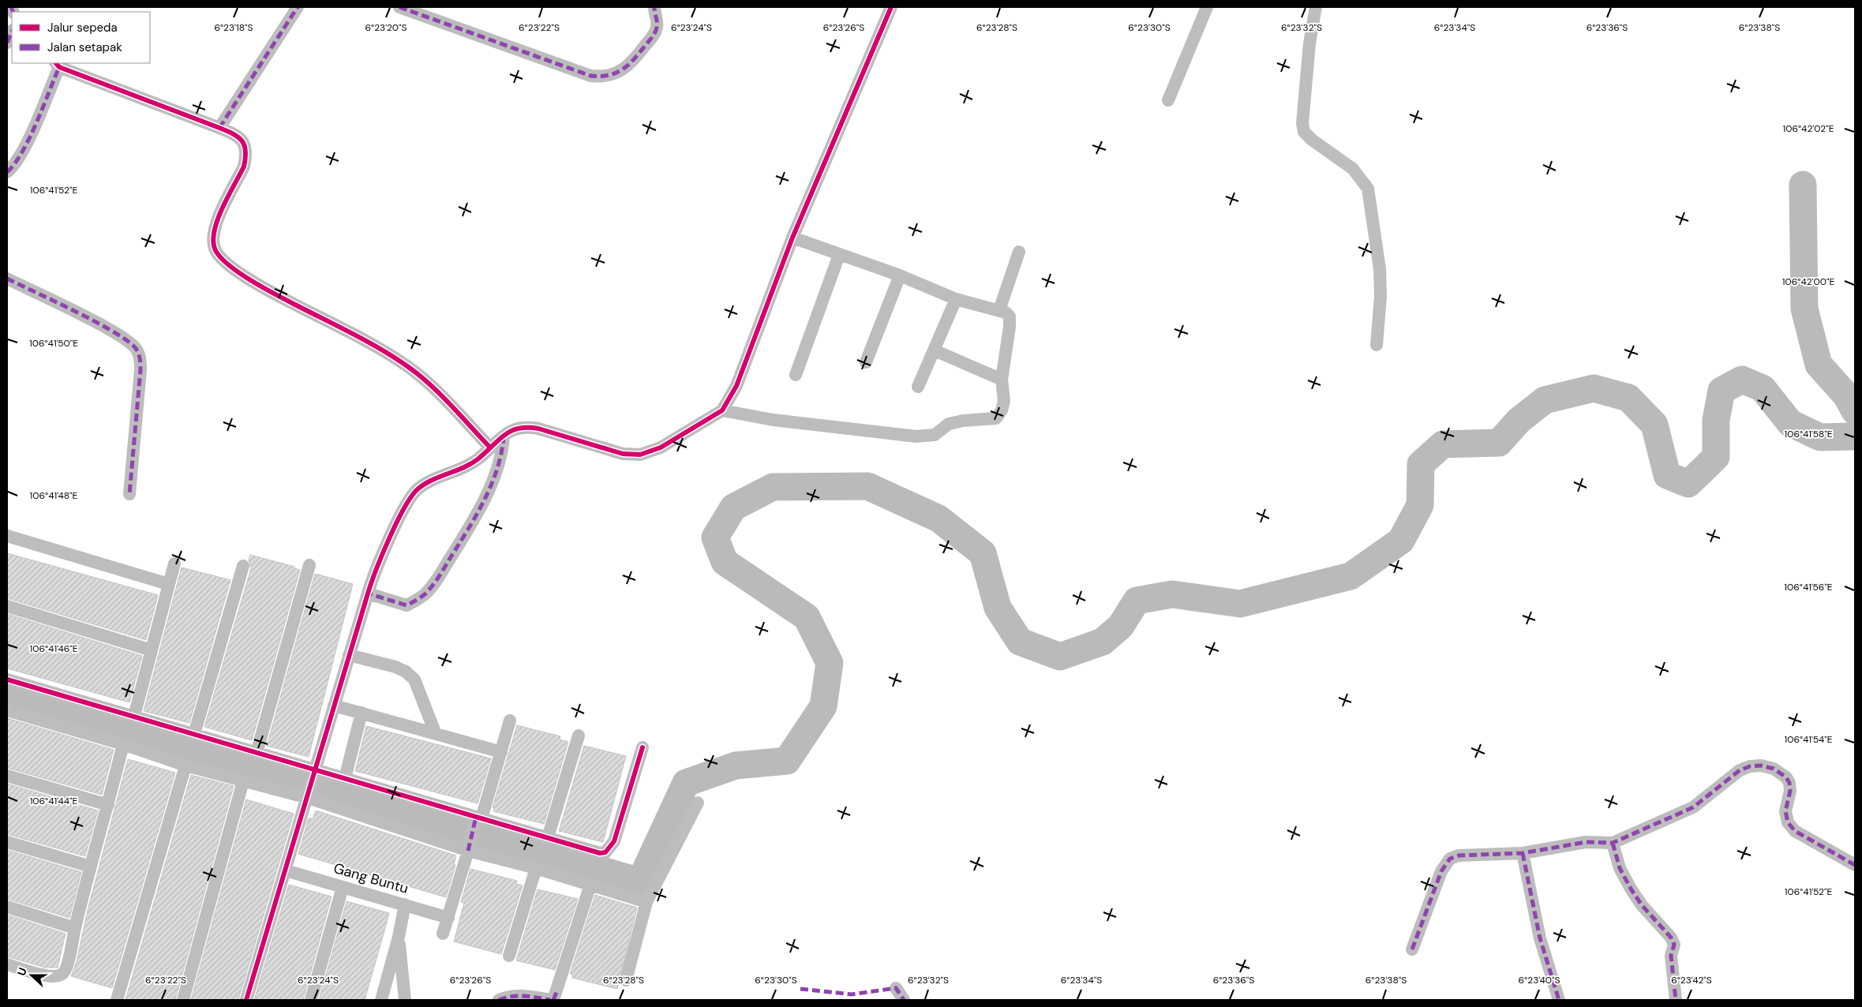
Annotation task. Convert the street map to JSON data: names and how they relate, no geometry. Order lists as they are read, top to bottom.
{
  "streets": {
    "street": ["Gang Buntu"]
  },
  "legend": ["Jalur sepeda", "Jalan setapak"],
  "north": "left",
  "coordinates": [
    "6°23'20\"S",
    "6°23'22\"S",
    "6°23'24\"S",
    "6°23'26\"S",
    "6°23'28\"S",
    "6°23'32\"S",
    "6°23'34\"S",
    "6°23'36\"S",
    "6°23'38\"S",
    "6°23'18\"S",
    "6°23'30\"S",
    "106°42'02\"E",
    "106°41'52\"E",
    "106°42'00\"E",
    "106°41'50\"E",
    "106°41'58\"E",
    "106°41'48\"E",
    "106°41'56\"E",
    "106°41'46\"E",
    "106°41'54\"E",
    "106°41'44\"E",
    "6°23'40\"S",
    "6°23'42\"S"
  ]
}
